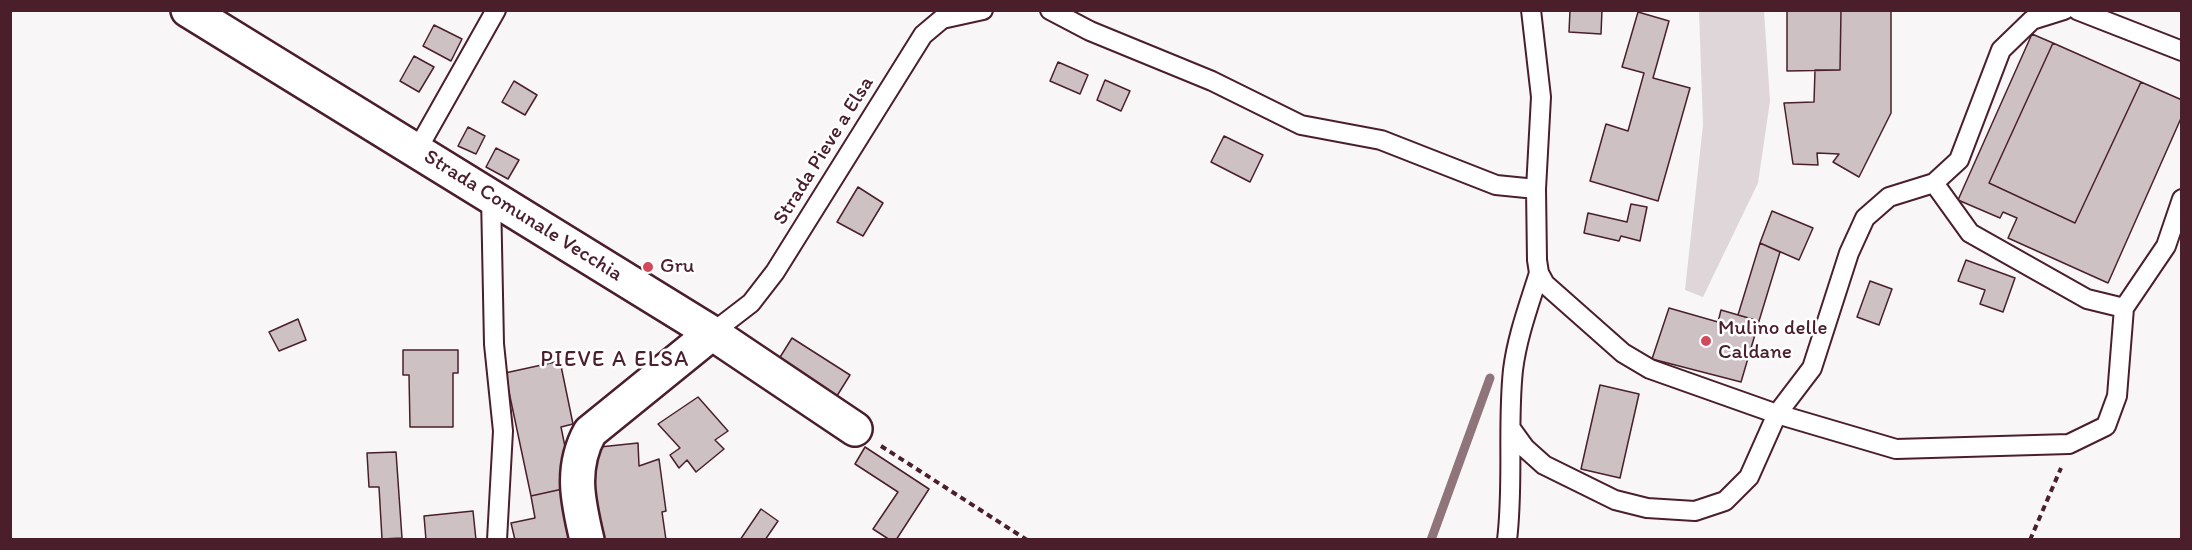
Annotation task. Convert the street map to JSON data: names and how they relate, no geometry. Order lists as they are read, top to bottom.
{
  "streets": {
    "street": ["Strada Comunale Vecchia"],
    "lane": ["Strada Pieve a Elsa"]
  },
  "crossings": [
    ["Strada Pieve a Elsa", "Strada Comunale Vecchia"]
  ],
  "districts": ["PIEVE A ELSA"],
  "places": ["Gru", "Mulino delle Caldane"]
}
